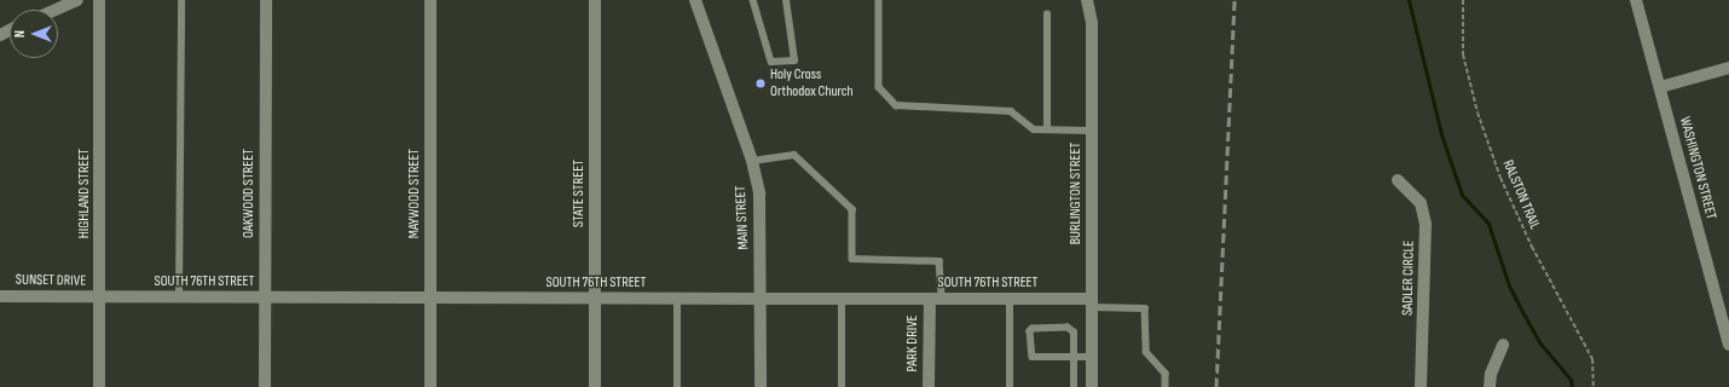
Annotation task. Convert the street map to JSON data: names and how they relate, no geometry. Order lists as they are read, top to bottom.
{
  "streets": {
    "street": [
      "WASHINGTON STREET",
      "HIGHLAND STREET",
      "OAKWOOD STREET",
      "MAYWOOD STREET",
      "STATE STREET",
      "BURLINGTON STREET",
      "MAIN STREET",
      "SADLER CIRCLE",
      "SUNSET DRIVE",
      "SOUTH 76TH STREET",
      "PARK DRIVE"
    ],
    "path": ["RALSTON TRAIL"]
  },
  "crossings": [
    ["HIGHLAND STREET", "SUNSET DRIVE"],
    ["HIGHLAND STREET", "SOUTH 76TH STREET"],
    ["OAKWOOD STREET", "SOUTH 76TH STREET"],
    ["MAYWOOD STREET", "SOUTH 76TH STREET"],
    ["STATE STREET", "SOUTH 76TH STREET"],
    ["BURLINGTON STREET", "SOUTH 76TH STREET"],
    ["MAIN STREET", "SOUTH 76TH STREET"],
    ["SUNSET DRIVE", "SOUTH 76TH STREET"],
    ["SOUTH 76TH STREET", "PARK DRIVE"]
  ],
  "places": ["Holy Cross Orthodox Church"],
  "north": "left"
}
